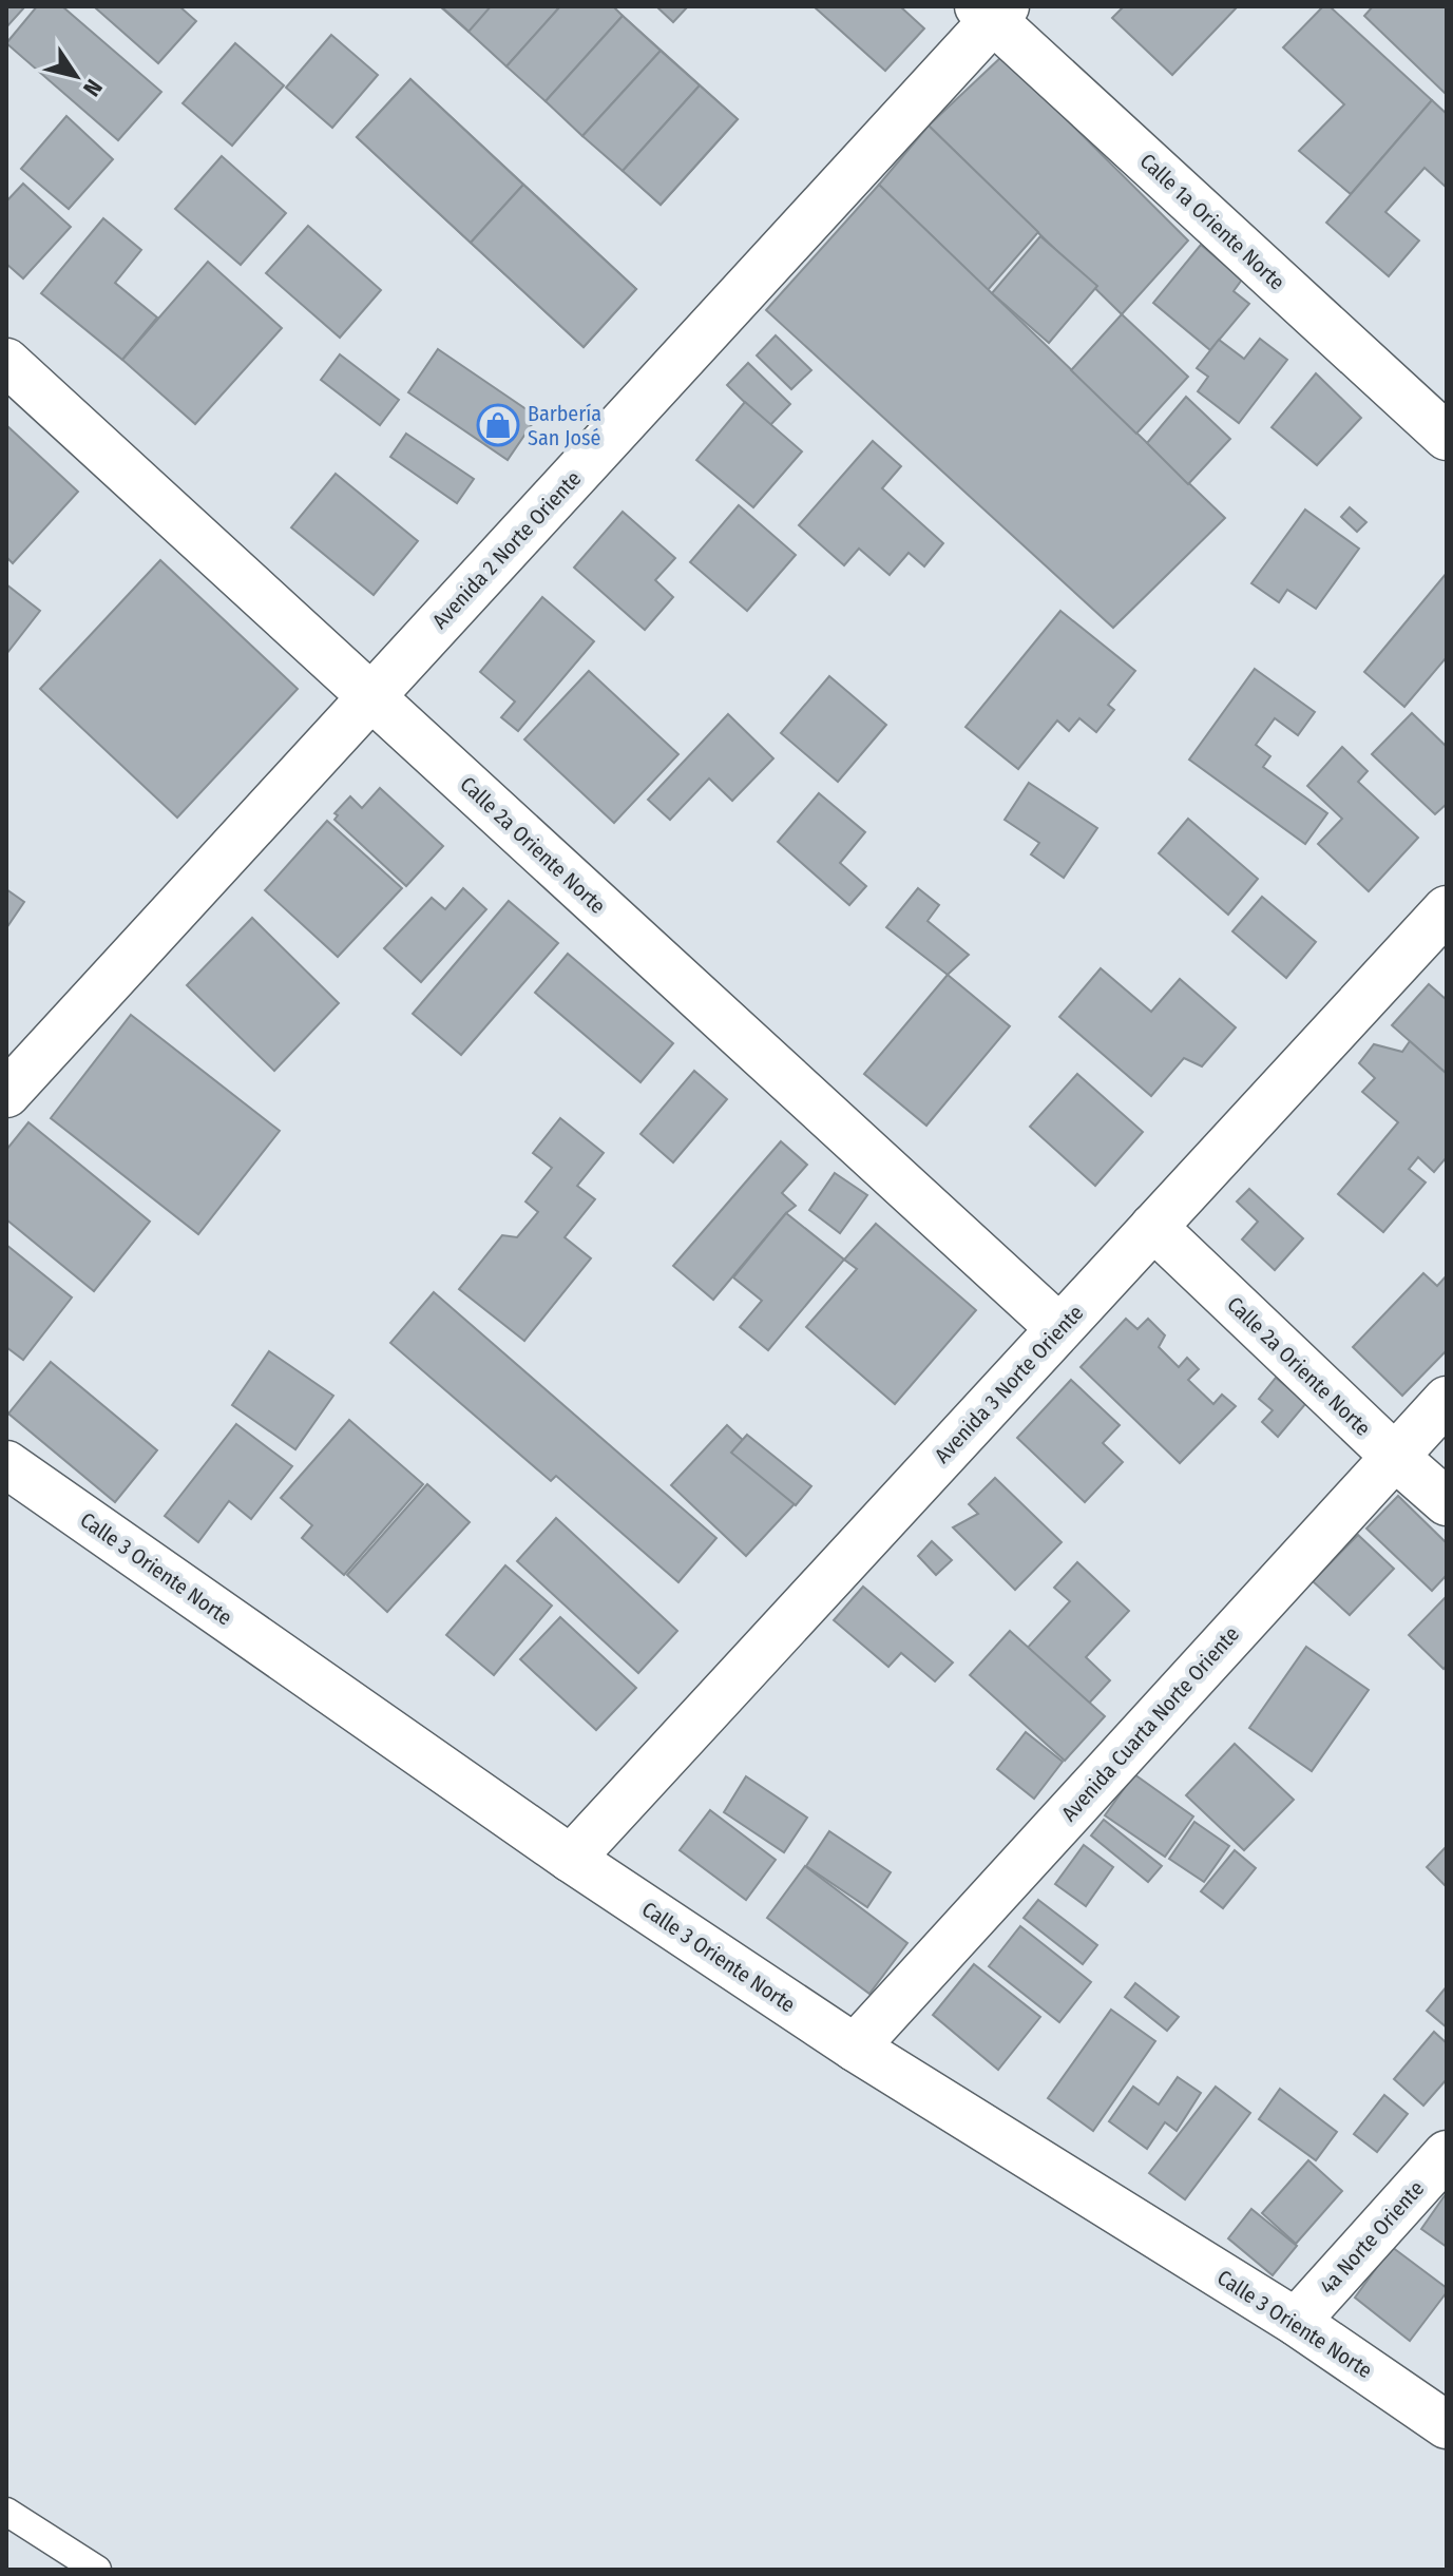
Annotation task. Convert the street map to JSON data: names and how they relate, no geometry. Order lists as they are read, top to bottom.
{
  "streets": {
    "street": [
      "Calle 1a Oriente Norte",
      "Avenida 2 Norte Oriente",
      "Calle 2a Oriente Norte",
      "Avenida 3 Norte Oriente",
      "Calle 3 Oriente Norte",
      "Avenida Cuarta Norte Oriente",
      "4a Norte Oriente"
    ]
  },
  "crossings": [
    ["Calle 1a Oriente Norte", "Avenida 2 Norte Oriente"],
    ["Avenida 2 Norte Oriente", "Calle 2a Oriente Norte"],
    ["Calle 2a Oriente Norte", "Avenida 3 Norte Oriente"],
    ["Calle 2a Oriente Norte", "Avenida Cuarta Norte Oriente"],
    ["Avenida 3 Norte Oriente", "Calle 3 Oriente Norte"],
    ["Calle 3 Oriente Norte", "Avenida Cuarta Norte Oriente"],
    ["Calle 3 Oriente Norte", "4a Norte Oriente"]
  ],
  "places": {
    "shop": ["Barbería San José"]
  },
  "north": "bottom right"
}
